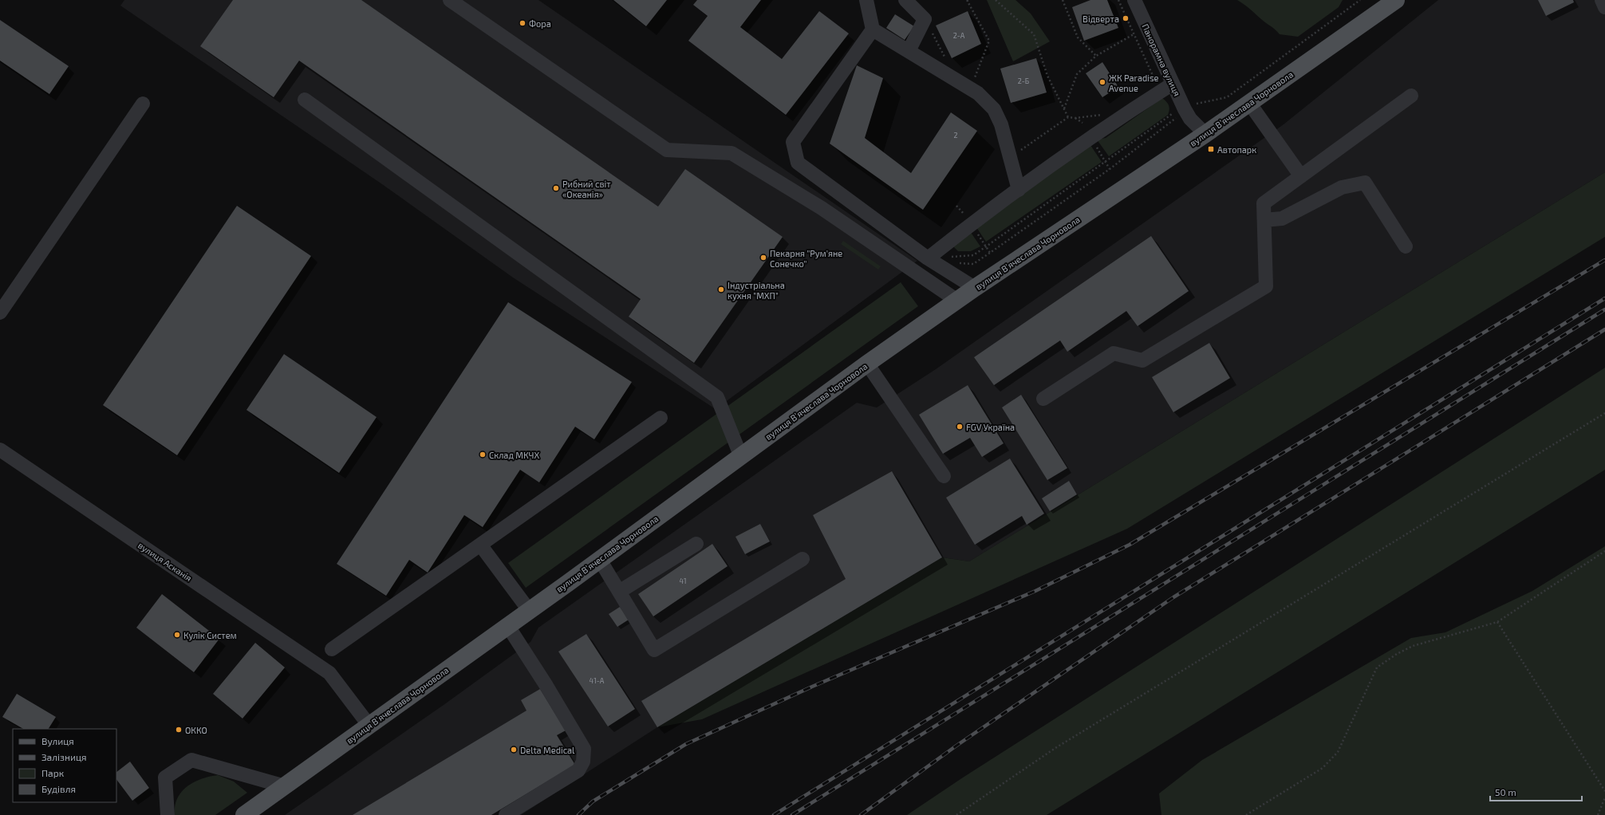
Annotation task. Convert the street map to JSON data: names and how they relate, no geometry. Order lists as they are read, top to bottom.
{
  "streets": {
    "main road": ["вулиця Вʼячеслава Чорновола"],
    "street": ["Панорамна вулиця", "вулиця Асканія"]
  },
  "crossings": [
    ["Панорамна вулиця", "вулиця Вʼячеслава Чорновола"],
    ["вулиця Вʼячеслава Чорновола", "вулиця Асканія"]
  ],
  "places": {
    "other": [
      "Відверта",
      "Фора",
      "ЖК Paradise Avenue",
      "Рибний світ «Океанія»",
      "Пекарня \"Рум'яне Сонечко\"",
      "Індустріальна кухня \"МХП\"",
      "FGV Україна",
      "Склад МКЧХ",
      "Кулік Систем",
      "ОККО",
      "Delta Medical"
    ],
    "transit": ["Автопарк"]
  },
  "house_numbers": [
    "2-А",
    "2-Б",
    "2",
    "41",
    "41-А"
  ],
  "legend": [
    "Вулиця",
    "Залізниця",
    "Парк",
    "Будівля"
  ],
  "scale_bar": "50 m"
}
